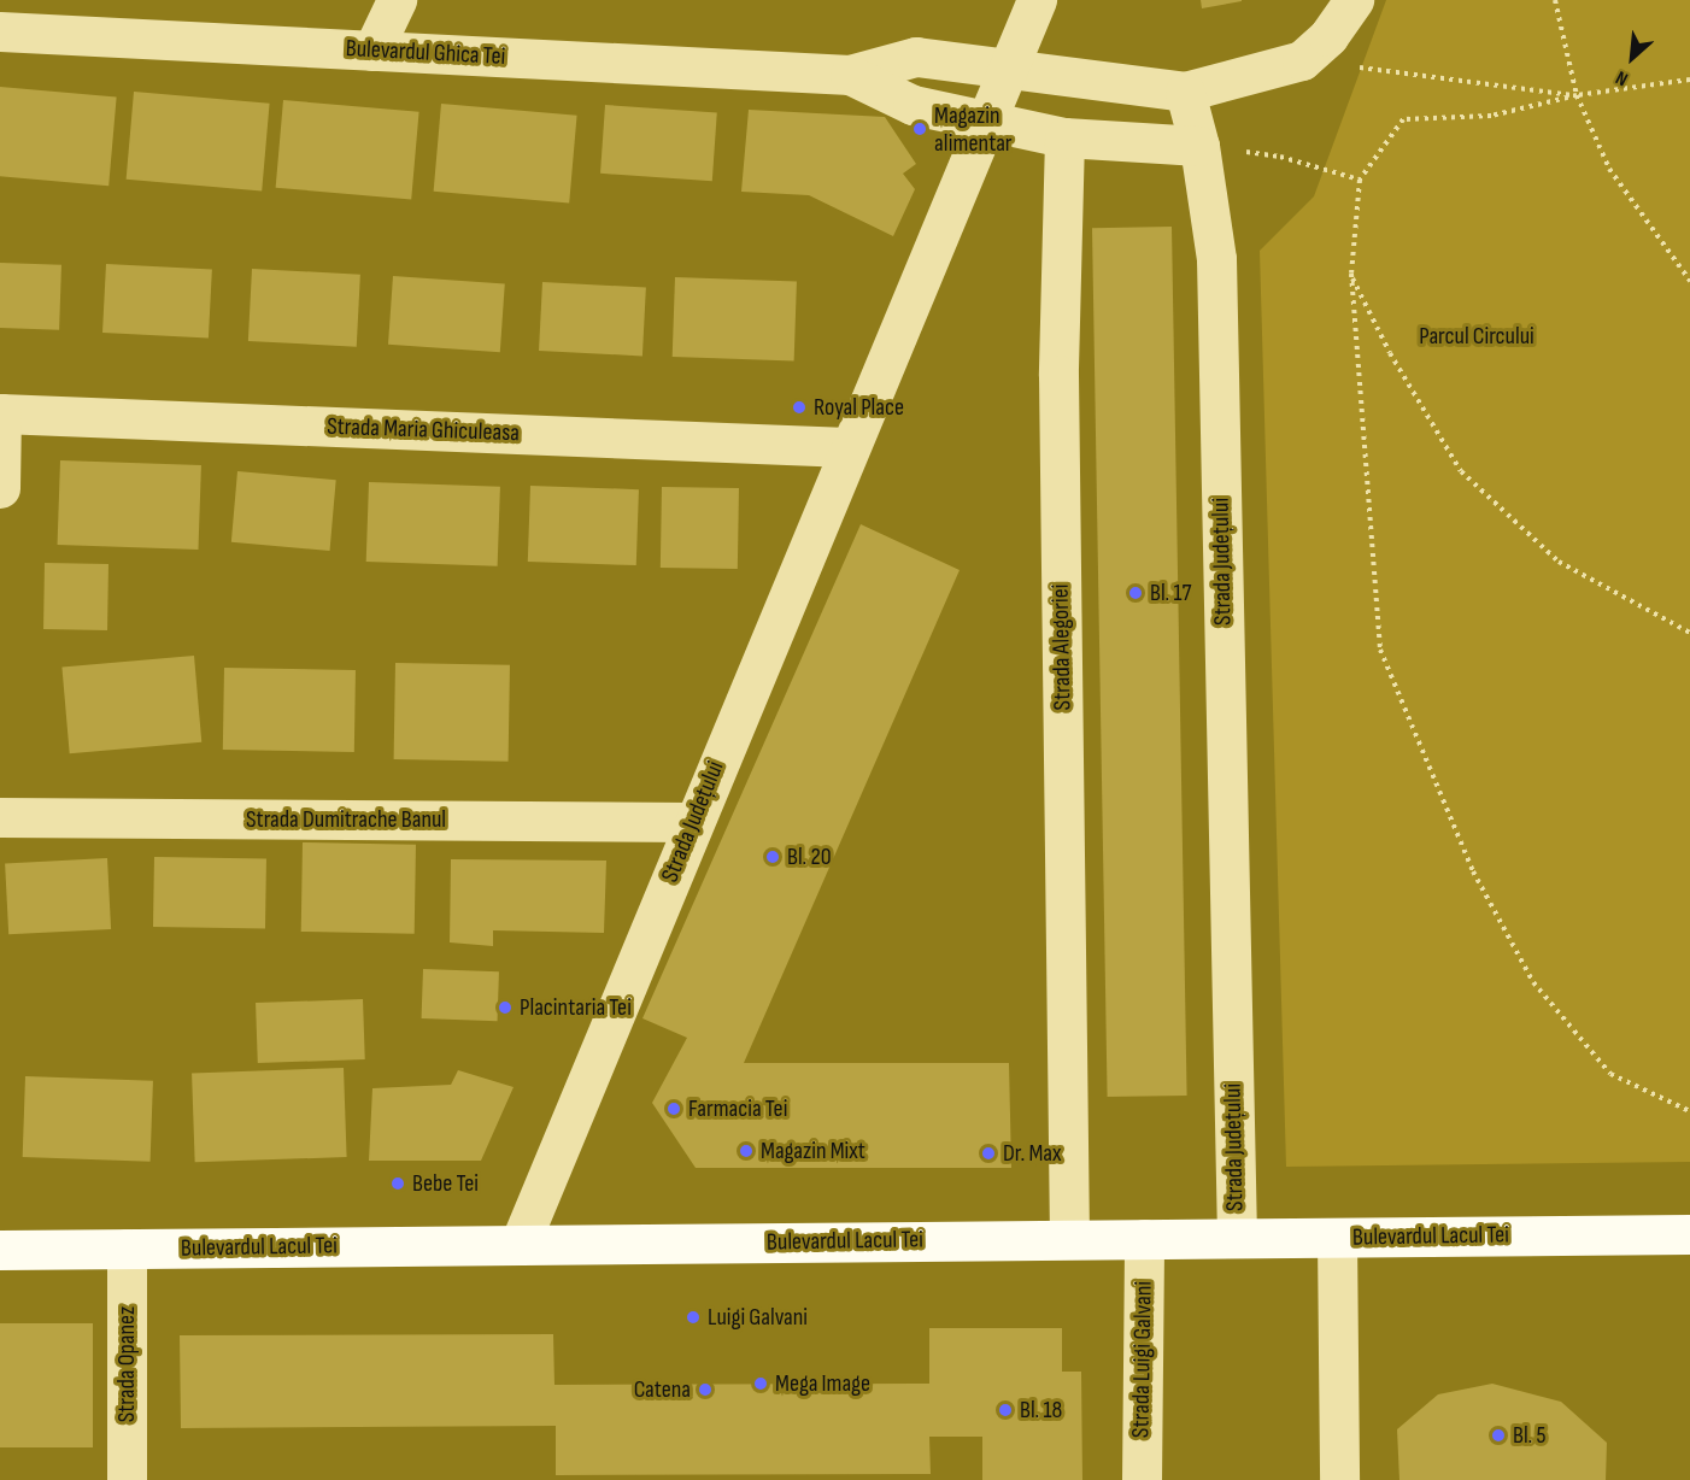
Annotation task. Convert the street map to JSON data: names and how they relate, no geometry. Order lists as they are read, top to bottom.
{
  "streets": {
    "main road": ["Bulevardul Lacul Tei"],
    "street": [
      "Bulevardul Ghica Tei",
      "Strada Maria Ghiculeasa",
      "Strada Județului",
      "Strada Alegoriei",
      "Strada Dumitrache Banul",
      "Strada Luigi Galvani",
      "Strada Opanez"
    ]
  },
  "crossings": [
    ["Bulevardul Ghica Tei", "Strada Județului"],
    ["Strada Maria Ghiculeasa", "Strada Județului"],
    ["Strada Județului", "Strada Dumitrache Banul"],
    ["Strada Județului", "Bulevardul Lacul Tei"],
    ["Strada Alegoriei", "Bulevardul Lacul Tei"],
    ["Bulevardul Lacul Tei", "Strada Luigi Galvani"],
    ["Bulevardul Lacul Tei", "Strada Opanez"]
  ],
  "parks": ["Parcul Circului"],
  "places": [
    "Magazin alimentar",
    "Royal Place",
    "Bl. 17",
    "Bl. 20",
    "Placintaria Tei",
    "Farmacia Tei",
    "Magazin Mixt",
    "Dr. Max",
    "Bebe Tei",
    "Luigi Galvani",
    "Mega Image",
    "Catena",
    "Bl. 18",
    "Bl. 5"
  ],
  "north": "bottom left"
}
